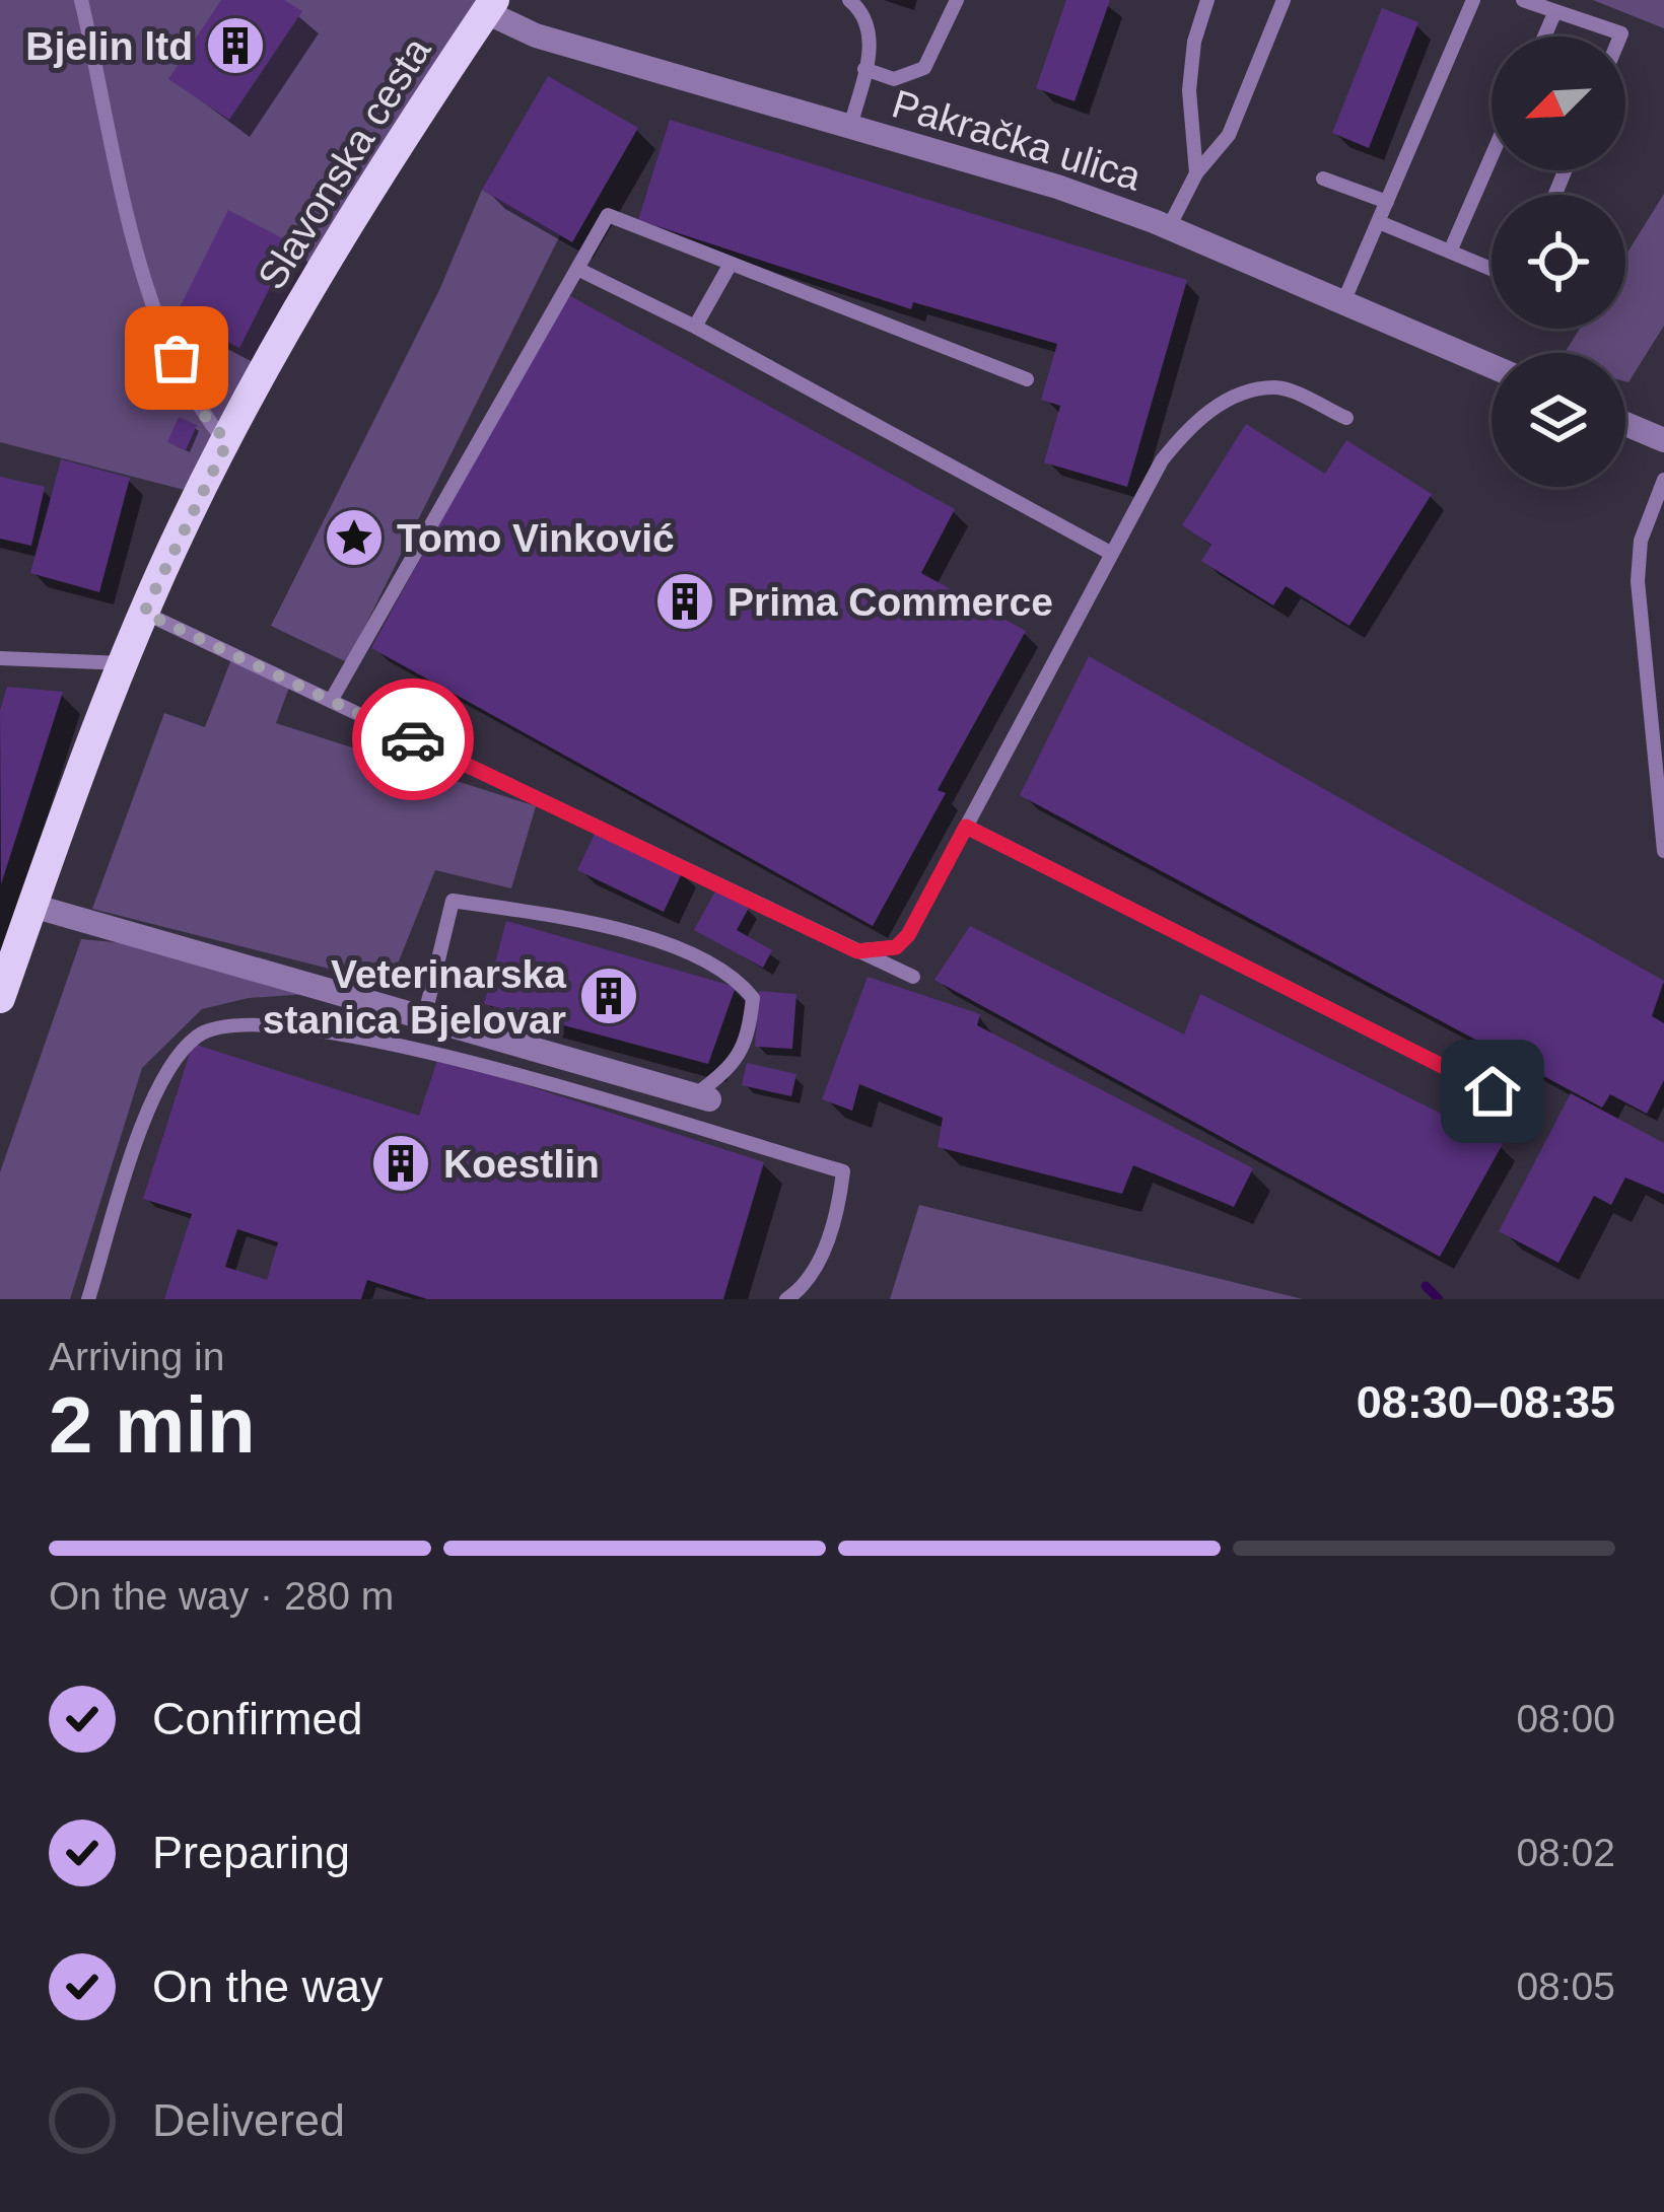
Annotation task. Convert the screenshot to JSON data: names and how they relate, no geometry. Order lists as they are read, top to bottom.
{
  "streets": {
    "main road": ["Slavonska cesta"],
    "street": ["Pakračka ulica"]
  },
  "crossings": [
    ["Pakračka ulica", "Slavonska cesta"]
  ],
  "places": {
    "building": [
      "Bjelin ltd",
      "Prima Commerce",
      "Veterinarska stanica Bjelovar",
      "Koestlin"
    ],
    "place": ["Tomo Vinković"]
  },
  "north": "bottom left",
  "page": {
    "heading": ["2 min", "Arriving in", "08:30–08:35"],
    "bar": "On the way · 280 m",
    "list": [
      ["Confirmed", "08:00"],
      ["Preparing", "08:02"],
      ["On the way", "08:05"],
      "Delivered"
    ]
  }
}
